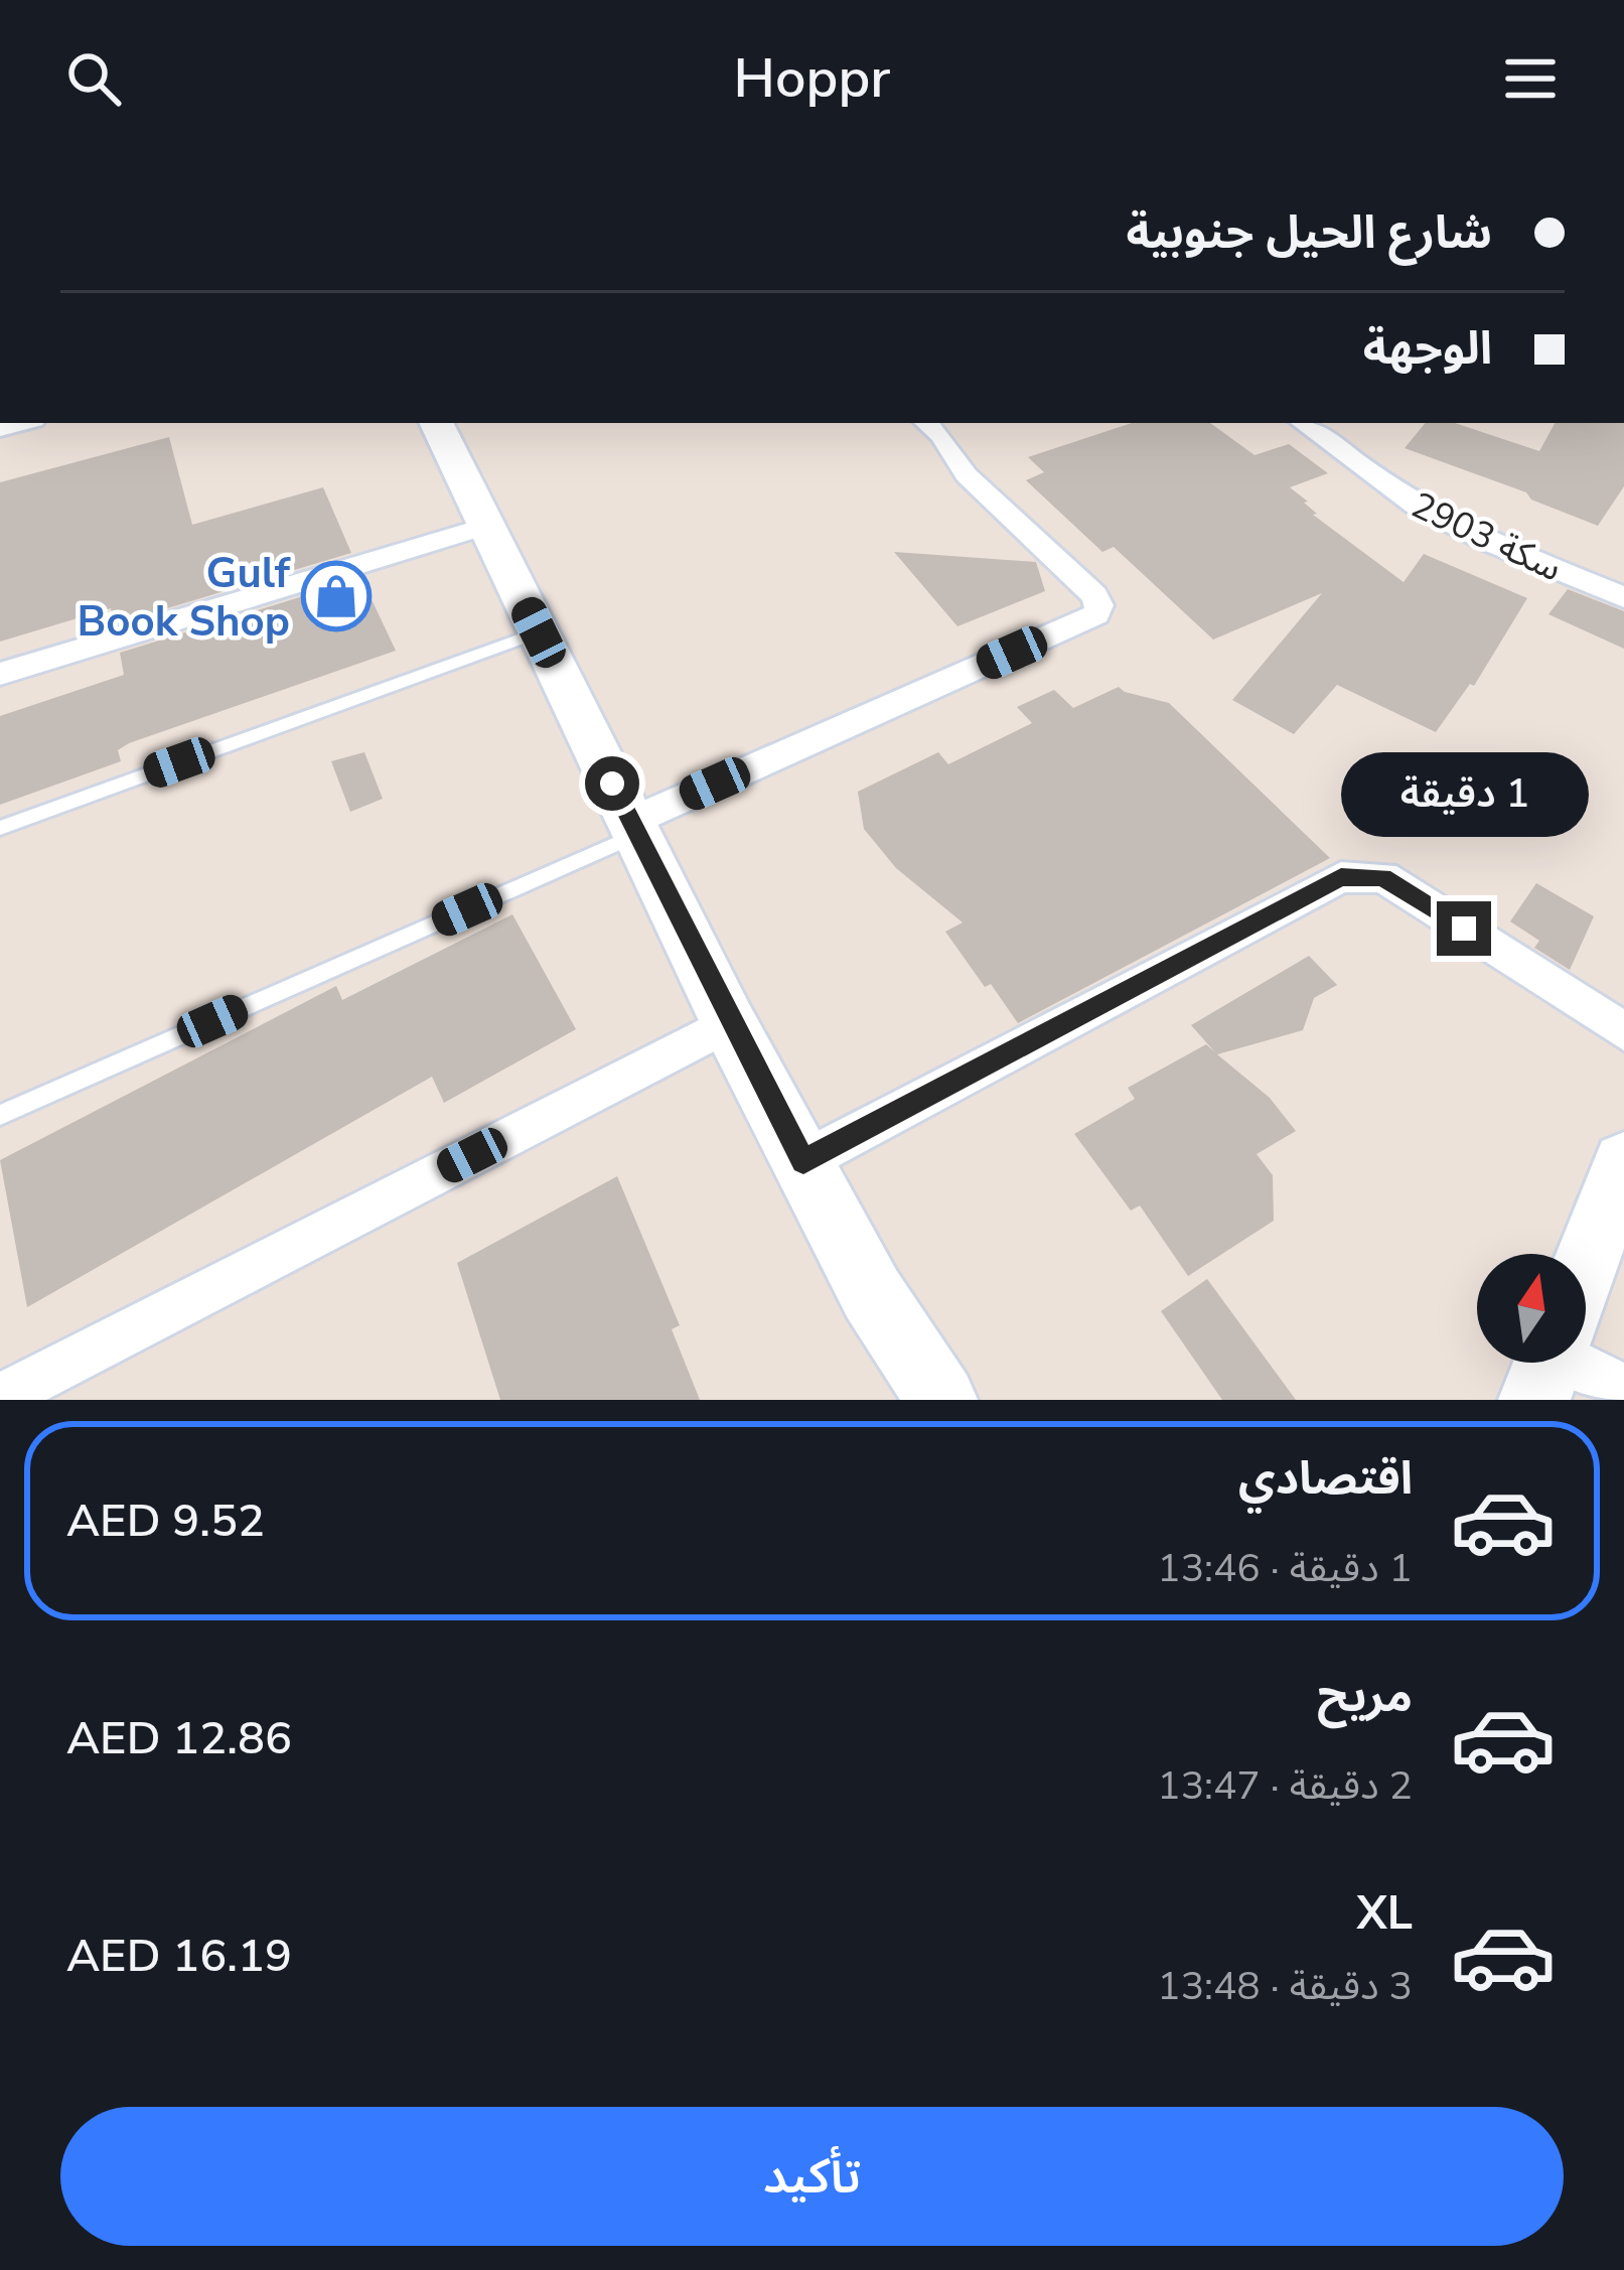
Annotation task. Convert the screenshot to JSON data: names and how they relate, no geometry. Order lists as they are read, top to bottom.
{
  "streets": {
    "street": ["سكة 2903"]
  },
  "places": {
    "shop": ["Gulf Book Shop"]
  },
  "north": "top",
  "page": {
    "header": "Hoppr",
    "banner": ["شارع الحيل جنوبية", "الوجهة"],
    "bubble": "1 دقيقة",
    "list": [
      {
        "name": "اقتصادي",
        "note": "1 دقيقة · 13:46",
        "value": "AED 9.52"
      },
      {
        "name": "مريح",
        "note": "2 دقيقة · 13:47",
        "value": "AED 12.86"
      },
      {
        "name": "XL",
        "note": "3 دقيقة · 13:48",
        "value": "AED 16.19"
      }
    ],
    "buttons": "تأكيد"
  }
}
